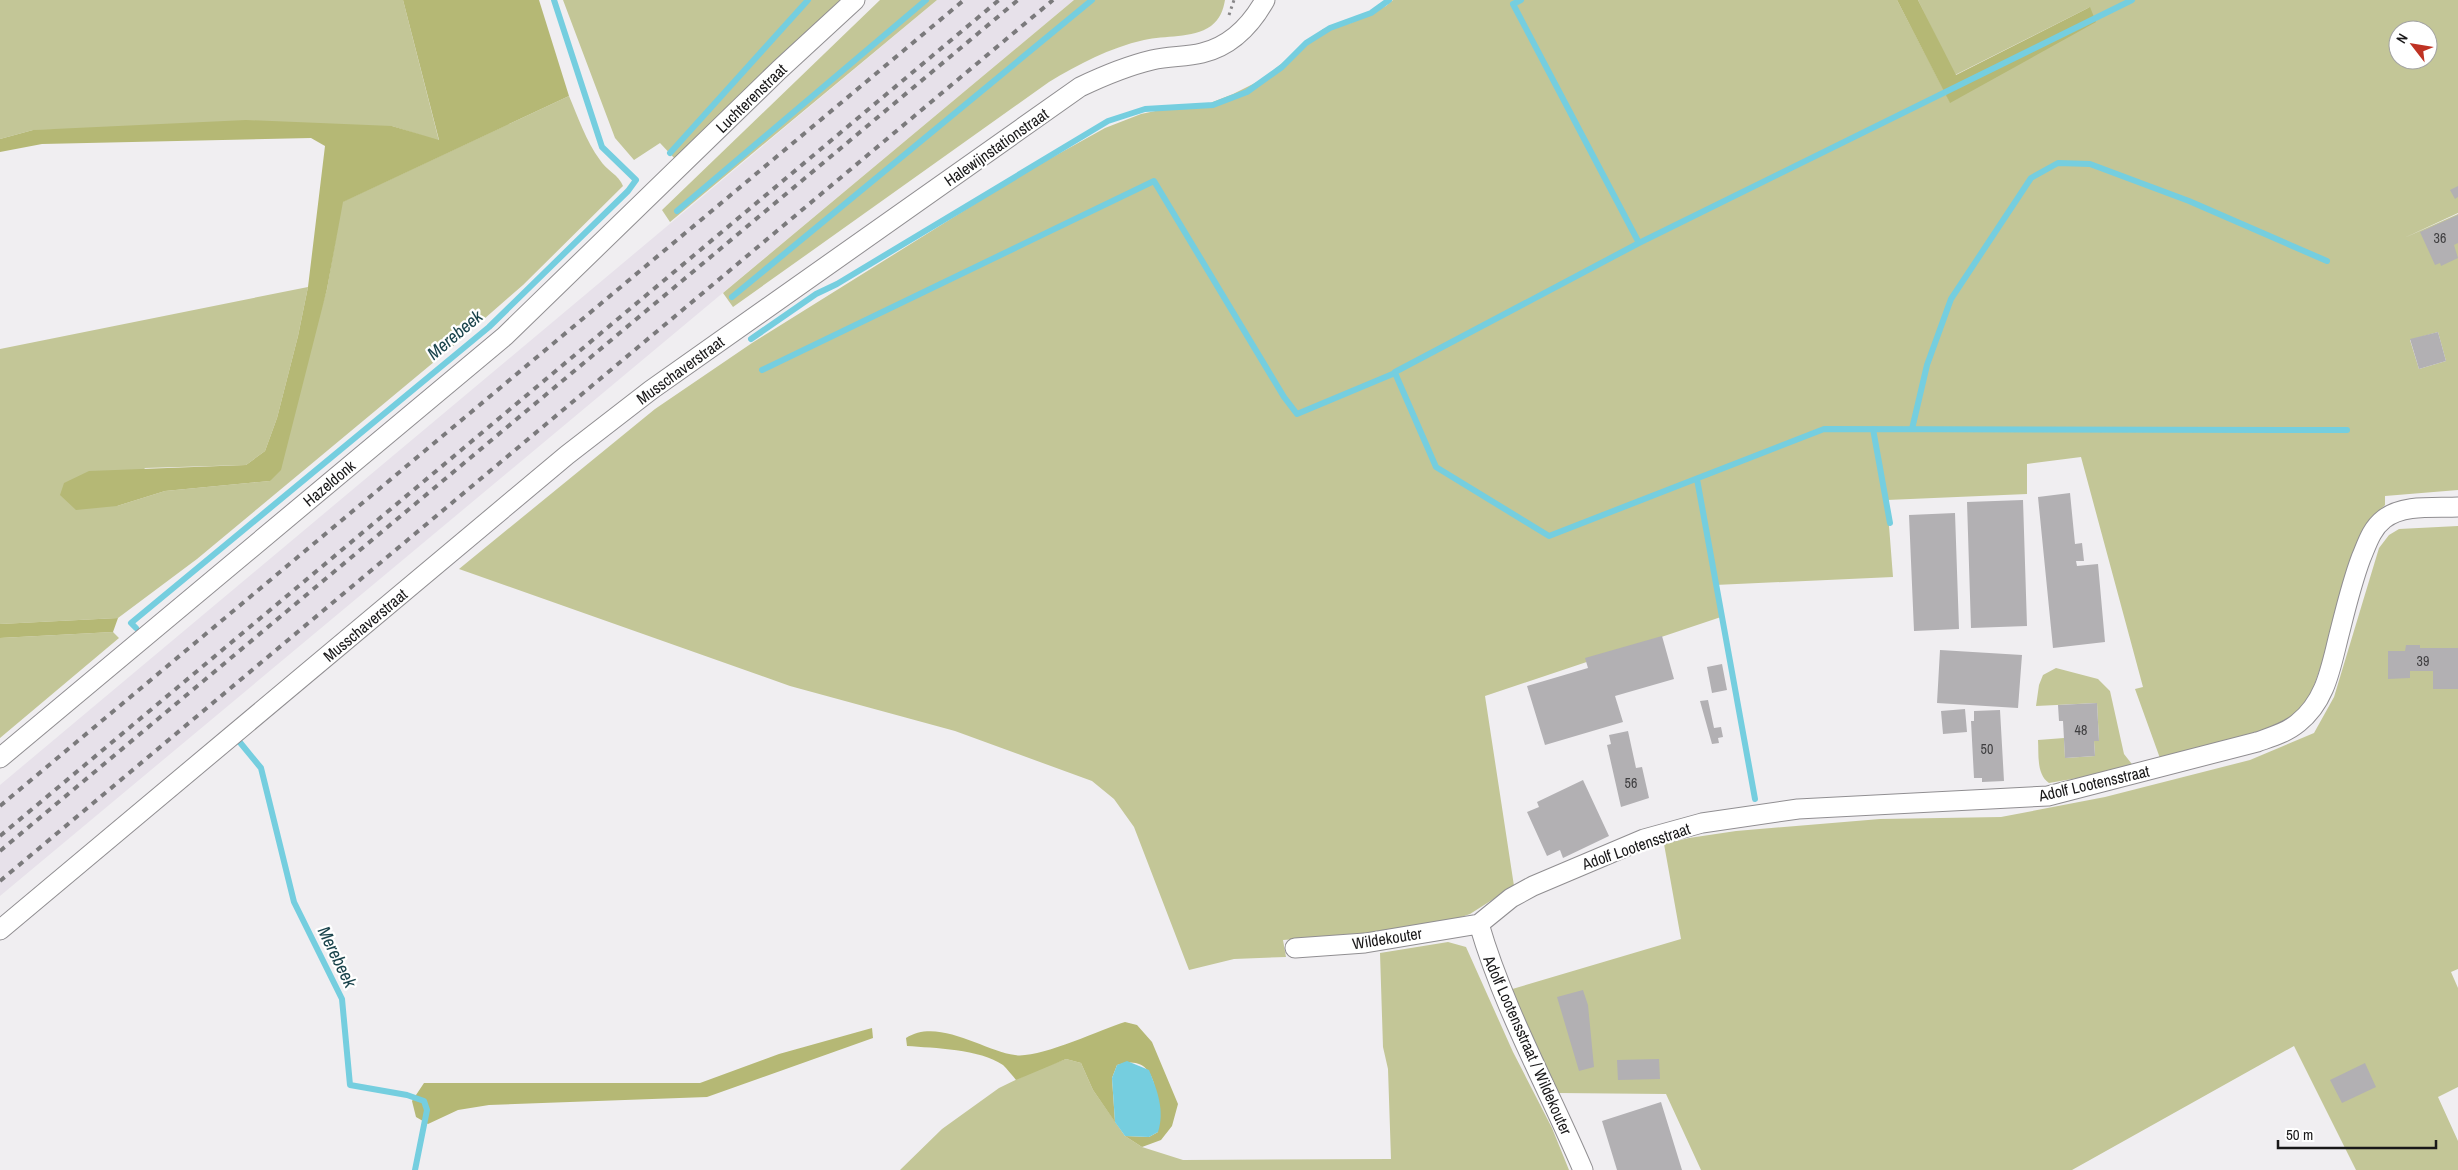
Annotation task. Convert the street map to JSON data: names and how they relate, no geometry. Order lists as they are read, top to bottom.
{
  "streets": {
    "street": [
      "Luchterenstraat",
      "Halewijnstationstraat",
      "Musschaverstraat",
      "Hazeldonk",
      "Adolf Lootensstraat",
      "Wildekouter",
      "Adolf Lootensstraat / Wildekouter"
    ]
  },
  "crossings": [
    ["Luchterenstraat", "Hazeldonk"],
    ["Halewijnstationstraat", "Musschaverstraat"],
    ["Adolf Lootensstraat", "Wildekouter"],
    ["Adolf Lootensstraat", "Adolf Lootensstraat / Wildekouter"],
    ["Wildekouter", "Adolf Lootensstraat / Wildekouter"]
  ],
  "water": ["Merebeek"],
  "house_numbers": [
    "36",
    "39",
    "48",
    "50",
    "56"
  ],
  "scale_bar": "50 m",
  "north": "top left"
}
